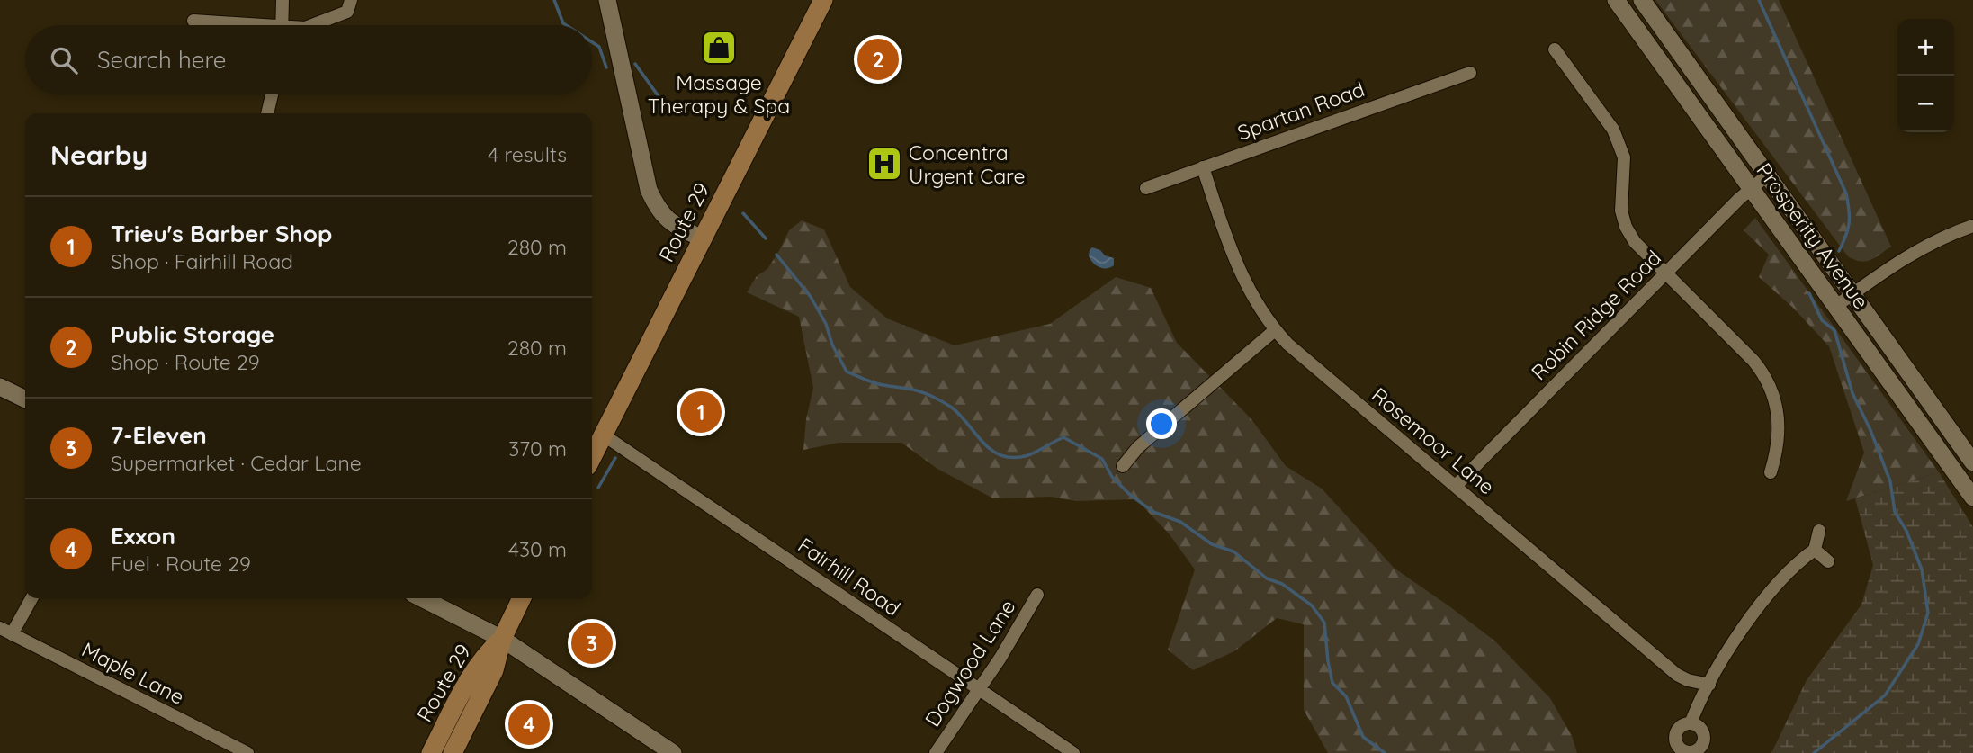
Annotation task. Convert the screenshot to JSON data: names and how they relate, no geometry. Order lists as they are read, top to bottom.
{
  "streets": {
    "main road": ["Route 29", "Prosperity Avenue"],
    "street": [
      "Spartan Road",
      "Robin Ridge Road",
      "Rosemoor Lane",
      "Fairhill Road",
      "Dogwood Lane",
      "Maple Lane"
    ]
  },
  "crossings": [
    ["Spartan Road", "Rosemoor Lane"],
    ["Route 29", "Fairhill Road"],
    ["Prosperity Avenue", "Robin Ridge Road"],
    ["Robin Ridge Road", "Rosemoor Lane"],
    ["Fairhill Road", "Dogwood Lane"]
  ],
  "places": {
    "shop": ["Massage Therapy & Spa"],
    "hospital": ["Concentra Urgent Care"]
  },
  "page": {
    "map_buttons": ["+", "−"],
    "search": "Search here",
    "pins": [
      "2",
      "1",
      "3",
      "4"
    ],
    "heading": ["Nearby", "4 results"],
    "list": [
      {
        "mark": "1",
        "name": "Trieu's Barber Shop",
        "note": "Shop · Fairhill Road",
        "value": "280 m"
      },
      {
        "mark": "2",
        "name": "Public Storage",
        "note": "Shop · Route 29",
        "value": "280 m"
      },
      {
        "mark": "3",
        "name": "7-Eleven",
        "note": "Supermarket · Cedar Lane",
        "value": "370 m"
      },
      {
        "mark": "4",
        "name": "Exxon",
        "note": "Fuel · Route 29",
        "value": "430 m"
      }
    ]
  }
}
